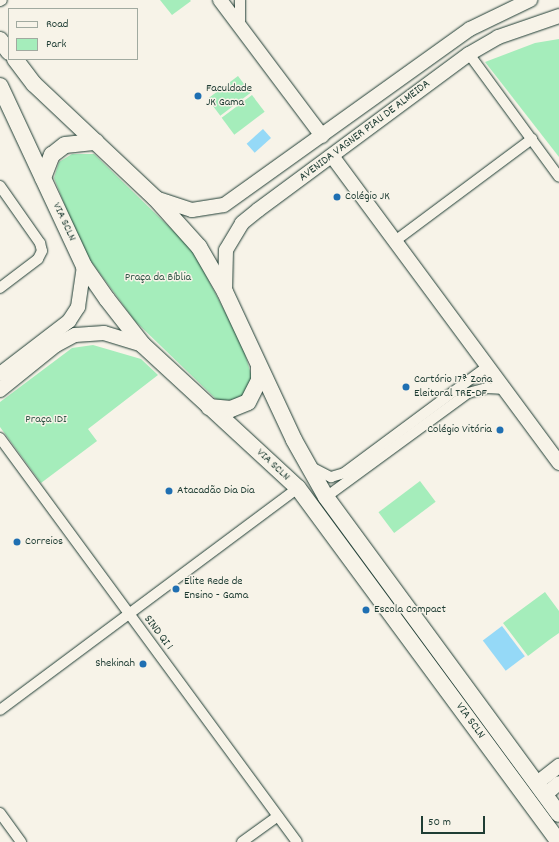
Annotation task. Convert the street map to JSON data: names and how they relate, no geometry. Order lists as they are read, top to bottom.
{
  "streets": {
    "main road": ["AVENIDA VAGNER PIAU DE ALMEIDA", "VIA SCLN"],
    "street": ["SIND QI 1"]
  },
  "crossings": [
    ["AVENIDA VAGNER PIAU DE ALMEIDA", "VIA SCLN"]
  ],
  "parks": ["Praça da Bíblia", "Praça 1DI"],
  "places": [
    "Faculdade JK Gama",
    "Colégio JK",
    "Cartório 17ª Zona Eleitoral TRE-DF",
    "Colégio Vitória",
    "Atacadão Dia Dia",
    "Correios",
    "Elite Rede de Ensino - Gama",
    "Escola Compact",
    "Shekinah"
  ],
  "legend": ["Road", "Park"],
  "scale_bar": "50 m"
}
